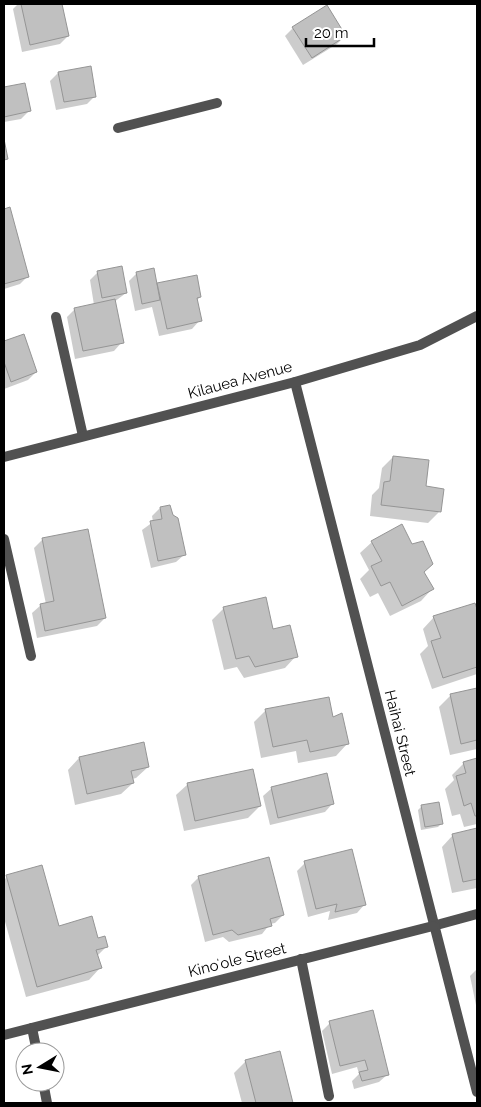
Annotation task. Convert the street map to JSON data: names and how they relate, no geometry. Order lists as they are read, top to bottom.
{
  "streets": {
    "street": ["Kilauea Avenue", "Haihai Street", "Kinoʻole Street"]
  },
  "crossings": [
    ["Kilauea Avenue", "Haihai Street"],
    ["Haihai Street", "Kinoʻole Street"]
  ],
  "scale_bar": "20 m",
  "north": "left"
}
